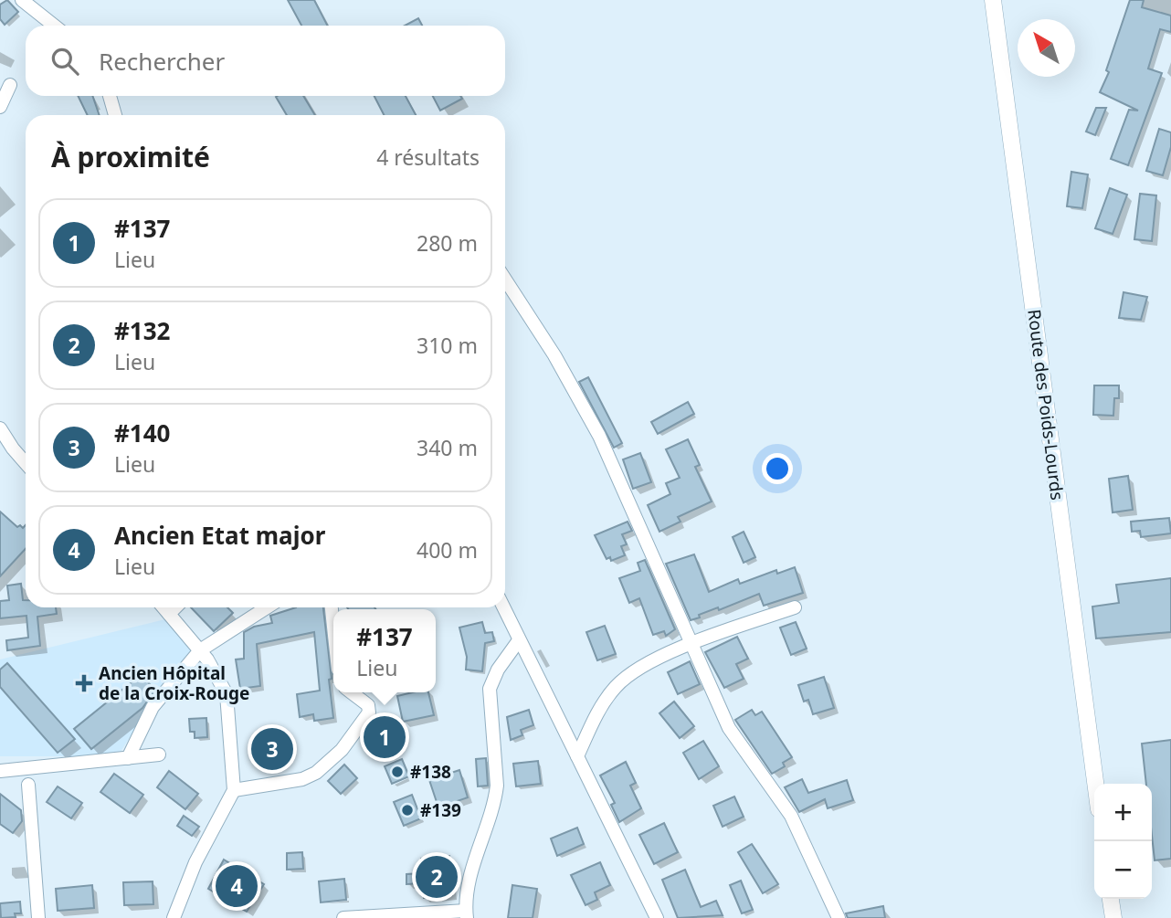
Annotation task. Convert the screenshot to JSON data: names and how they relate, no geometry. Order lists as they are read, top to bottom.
{
  "streets": {
    "street": ["Route des Poids-Lourds"]
  },
  "places": {
    "health": ["Ancien Hôpital de la Croix-Rouge"],
    "other": ["#138", "#139"]
  },
  "north": "top left",
  "page": {
    "search": "Rechercher",
    "heading": ["À proximité", "4 résultats"],
    "list": [
      {
        "mark": "1",
        "name": "#137",
        "note": "Lieu",
        "value": "280 m"
      },
      {
        "mark": "2",
        "name": "#132",
        "note": "Lieu",
        "value": "310 m"
      },
      {
        "mark": "3",
        "name": "#140",
        "note": "Lieu",
        "value": "340 m"
      },
      {
        "mark": "4",
        "name": "Ancien Etat major",
        "note": "Lieu",
        "value": "400 m"
      }
    ],
    "popup": ["#137", "Lieu"],
    "pins": [
      "1",
      "3",
      "2",
      "4"
    ],
    "map_buttons": ["+", "−"]
  }
}
